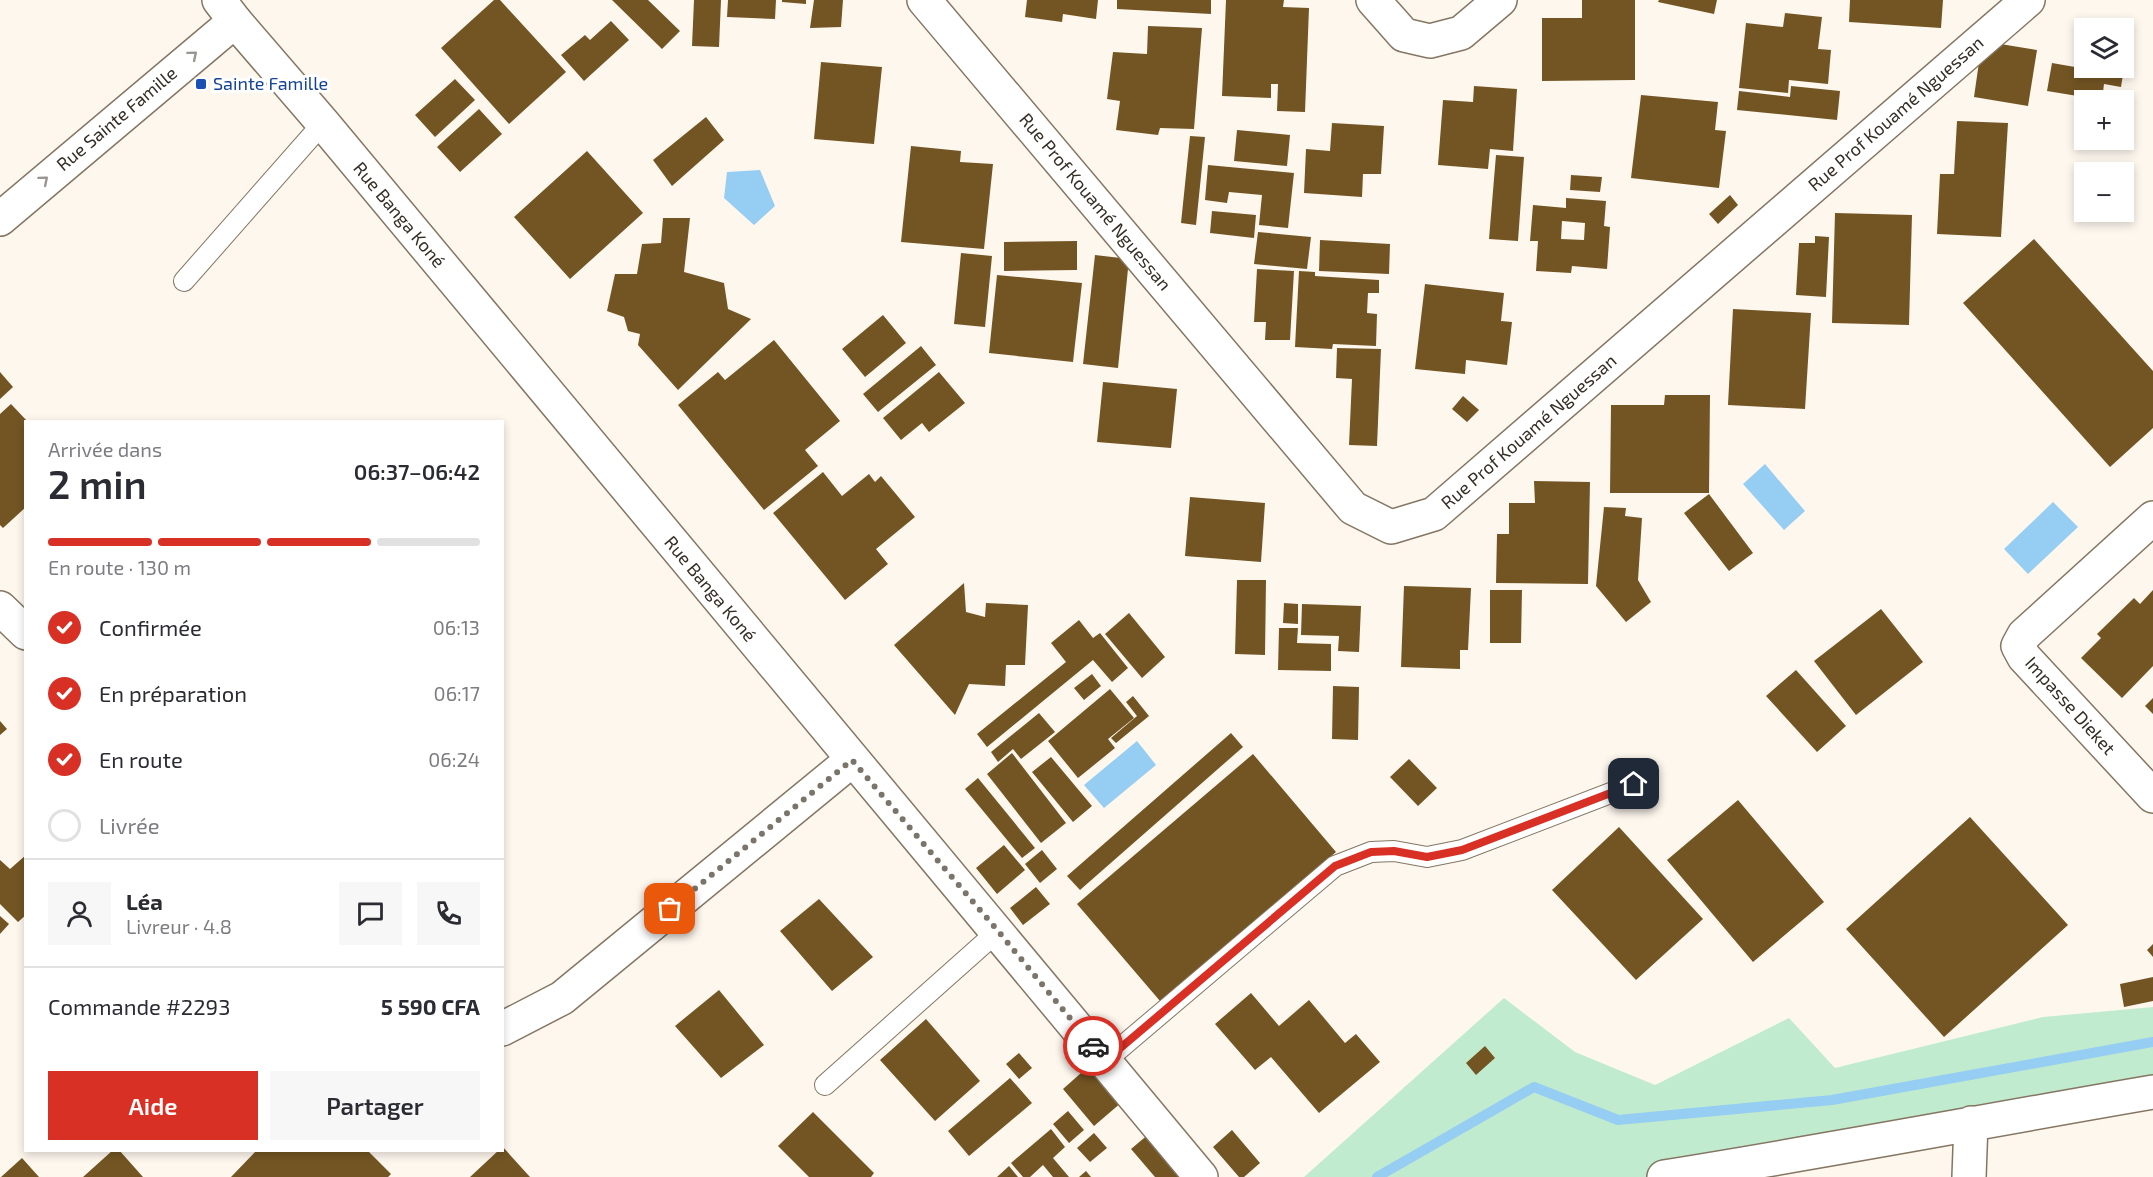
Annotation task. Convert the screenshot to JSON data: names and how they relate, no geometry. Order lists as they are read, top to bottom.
{
  "streets": {
    "street": [
      "Rue Prof Kouamé Nguessan",
      "Rue Sainte Famille",
      "Rue Banga Koné",
      "Impasse Dieket"
    ]
  },
  "crossings": [
    ["Rue Sainte Famille", "Rue Banga Koné"]
  ],
  "one_way": ["Rue Sainte Famille"],
  "places": {
    "transit": ["Sainte Famille"]
  },
  "page": {
    "map_buttons": ["+", "−"],
    "heading": ["2 min", "Arrivée dans", "06:37–06:42"],
    "panel": [
      "Léa",
      "Livreur · 4.8",
      "Commande #2293",
      "5 590 CFA"
    ],
    "bar": "En route · 130 m",
    "list": [
      ["Confirmée", "06:13"],
      ["En préparation", "06:17"],
      ["En route", "06:24"],
      "Livrée"
    ],
    "buttons": ["Aide", "Partager"]
  }
}
